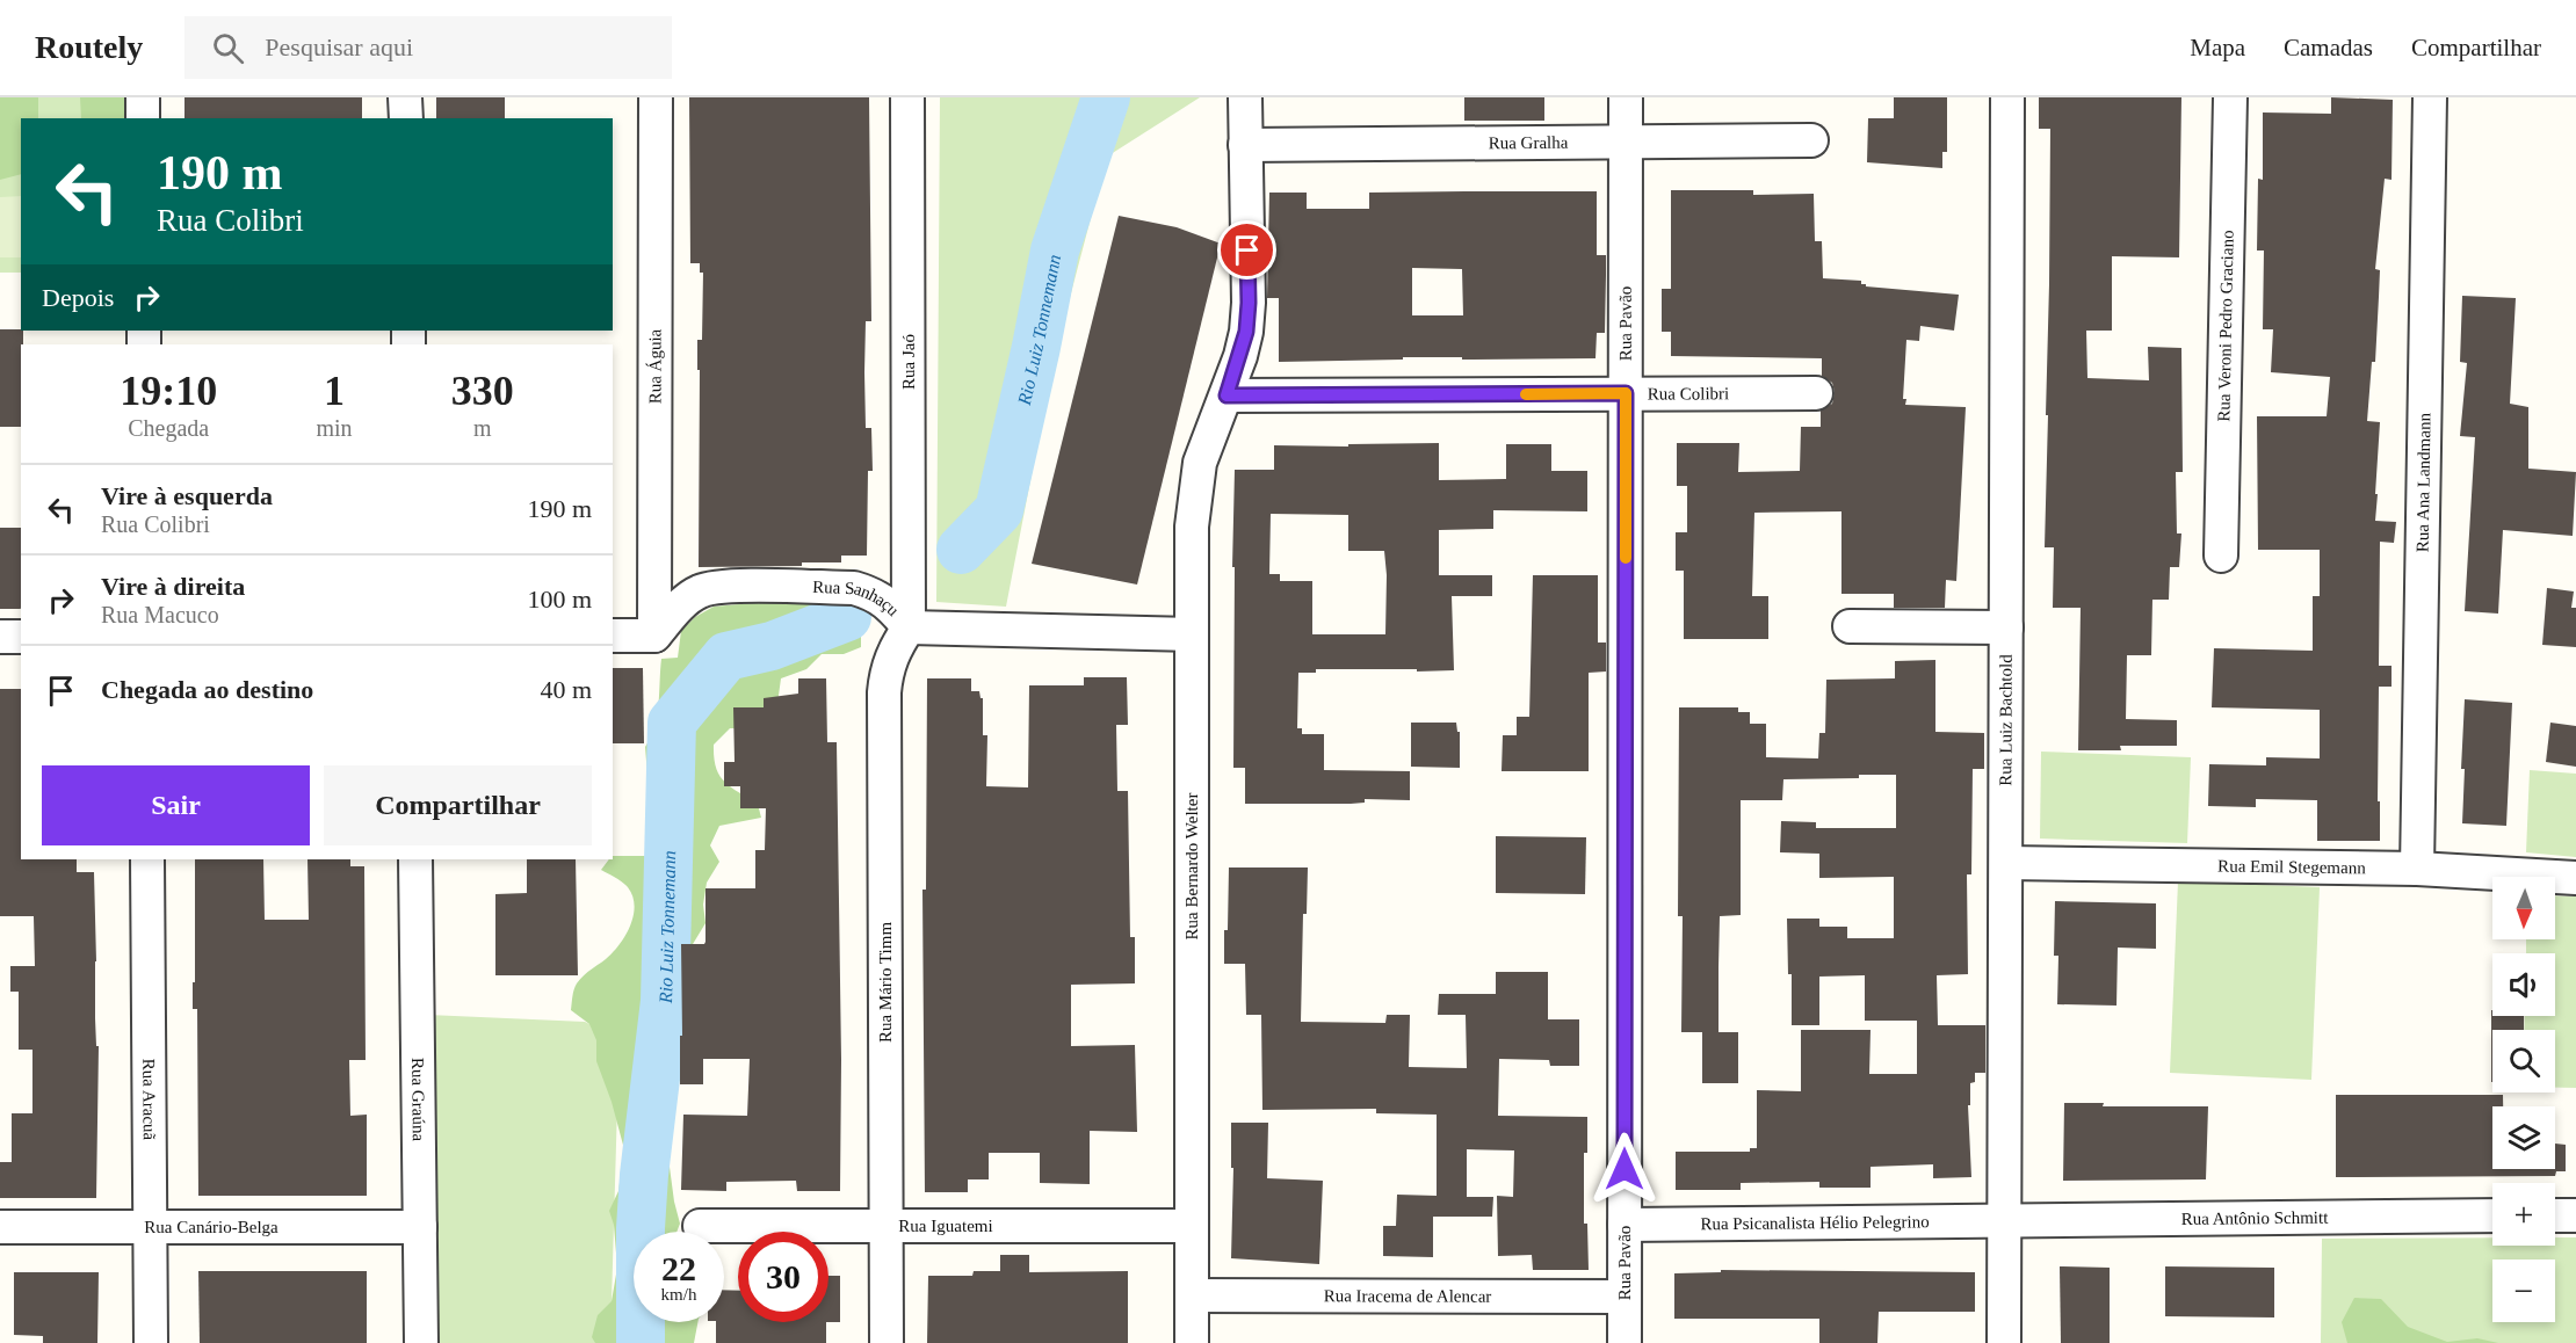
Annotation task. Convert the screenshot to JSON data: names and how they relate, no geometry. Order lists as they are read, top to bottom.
{
  "streets": {
    "street": [
      "Rua Gralha",
      "Rua Pavão",
      "Rua Veroni Pedro Graciano",
      "Rua Jaó",
      "Rua Águia",
      "Rua Colibri",
      "Rua Ana Landmann",
      "Rua Sanhaçu",
      "Rua Luiz Bachtold",
      "Rua Bernardo Welter",
      "Rua Emil Stegemann",
      "Rua Mário Timm",
      "Rua Aracuã",
      "Rua Graúna",
      "Rua Antônio Schmitt",
      "Rua Psicanalista Hélio Pelegrino",
      "Rua Iguatemi",
      "Rua Canário-Belga",
      "Rua Iracema de Alencar"
    ]
  },
  "crossings": [
    ["Rua Gralha", "Rua Pavão"],
    ["Rua Gralha", "Rua Bernardo Welter"],
    ["Rua Pavão", "Rua Colibri"],
    ["Rua Pavão", "Rua Psicanalista Hélio Pelegrino"],
    ["Rua Pavão", "Rua Iracema de Alencar"],
    ["Rua Jaó", "Rua Sanhaçu"],
    ["Rua Jaó", "Rua Mário Timm"],
    ["Rua Águia", "Rua Sanhaçu"],
    ["Rua Colibri", "Rua Bernardo Welter"],
    ["Rua Ana Landmann", "Rua Emil Stegemann"],
    ["Rua Sanhaçu", "Rua Bernardo Welter"],
    ["Rua Sanhaçu", "Rua Mário Timm"],
    ["Rua Luiz Bachtold", "Rua Emil Stegemann"],
    ["Rua Luiz Bachtold", "Rua Antônio Schmitt"],
    ["Rua Luiz Bachtold", "Rua Psicanalista Hélio Pelegrino"],
    ["Rua Bernardo Welter", "Rua Iguatemi"],
    ["Rua Bernardo Welter", "Rua Iracema de Alencar"],
    ["Rua Mário Timm", "Rua Iguatemi"],
    ["Rua Aracuã", "Rua Canário-Belga"],
    ["Rua Graúna", "Rua Canário-Belga"],
    ["Rua Antônio Schmitt", "Rua Psicanalista Hélio Pelegrino"]
  ],
  "water": ["Rio Luiz Tonnemann"],
  "north": "bottom",
  "page": {
    "header": "Routely",
    "search": "Pesquisar aqui",
    "nav": ["Mapa", "Camadas", "Compartilhar"],
    "turn": ["190 m", "Rua Colibri"],
    "then": "Depois",
    "eta": [
      "19:10",
      "Chegada",
      "1",
      "min",
      "330",
      "m"
    ],
    "list": [
      {
        "name": "Vire à esquerda",
        "note": "Rua Colibri",
        "value": "190 m"
      },
      {
        "name": "Vire à direita",
        "note": "Rua Macuco",
        "value": "100 m"
      },
      {
        "name": "Chegada ao destino",
        "value": "40 m"
      }
    ],
    "buttons": ["Sair", "Compartilhar"],
    "map_buttons": ["+", "−"],
    "speed": "22 km/h",
    "limit": "30"
  }
}
